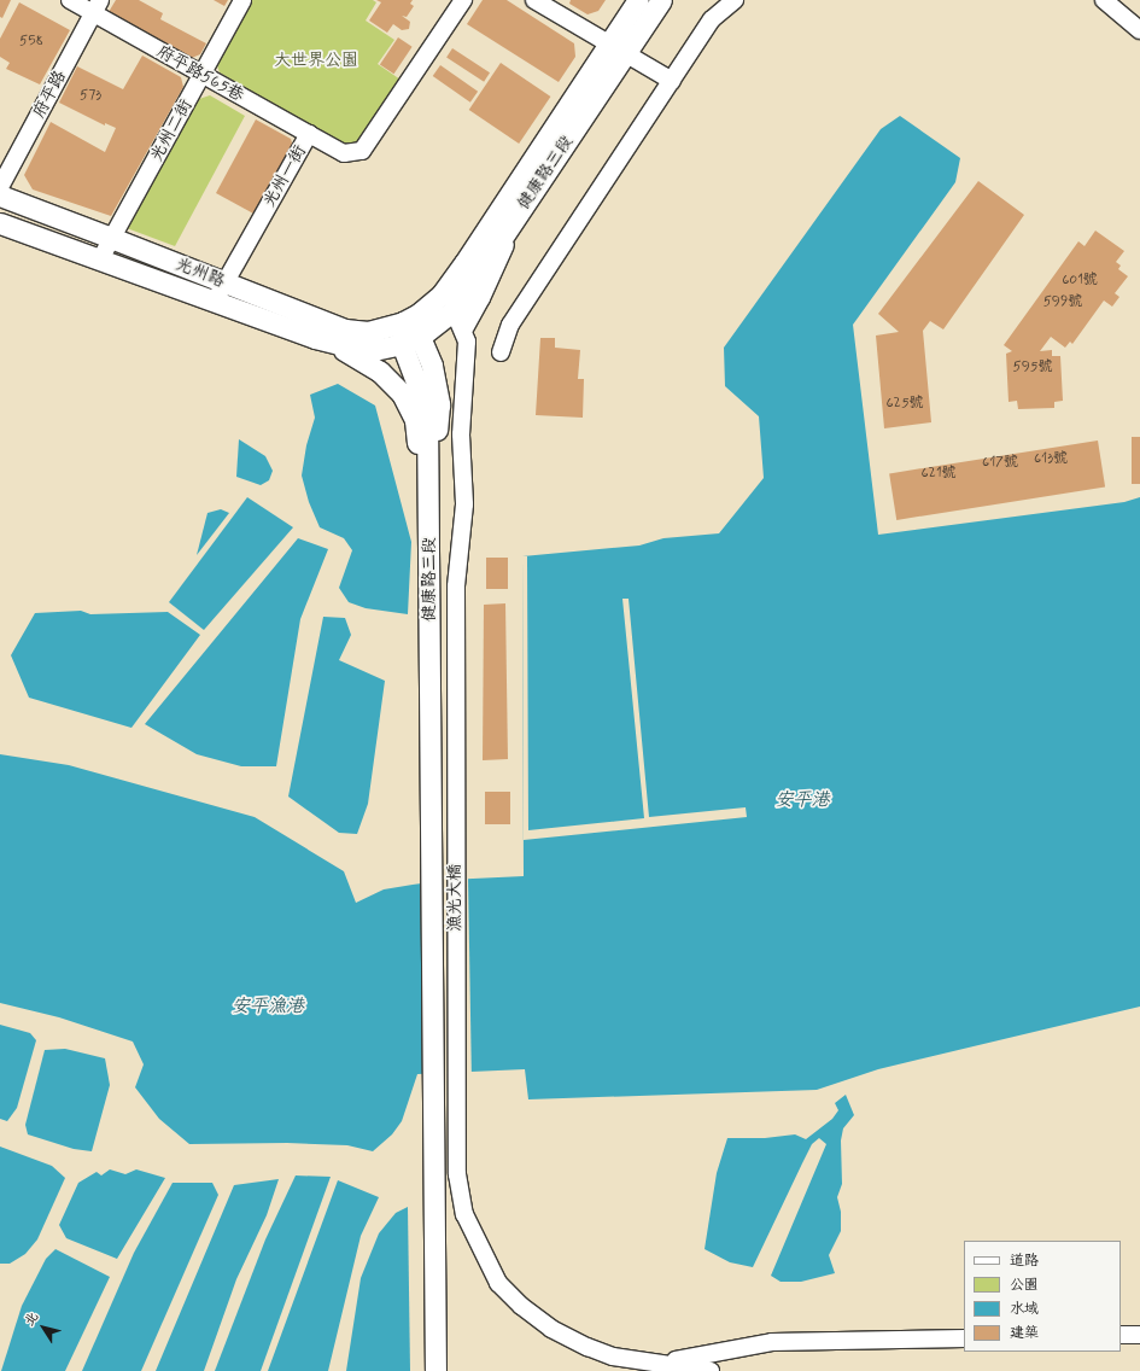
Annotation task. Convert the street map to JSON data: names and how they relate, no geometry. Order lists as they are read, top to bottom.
{
  "streets": {
    "street": [
      "府平路565巷",
      "府平路",
      "光州二街",
      "健康路三段",
      "光州一街",
      "光州路",
      "漁光大橋"
    ]
  },
  "crossings": [
    ["府平路565巷", "府平路"],
    ["府平路565巷", "光州二街"],
    ["府平路565巷", "光州一街"],
    ["光州二街", "光州路"],
    ["健康路三段", "光州路"],
    ["健康路三段", "漁光大橋"],
    ["光州一街", "光州路"]
  ],
  "water": ["安平港", "安平漁港"],
  "parks": ["大世界公園"],
  "house_numbers": [
    "558",
    "573",
    "601號",
    "599號",
    "595號",
    "625號",
    "613號",
    "617號",
    "621號"
  ],
  "legend": [
    "道路",
    "公園",
    "水域",
    "建築"
  ],
  "north": "top left"
}
